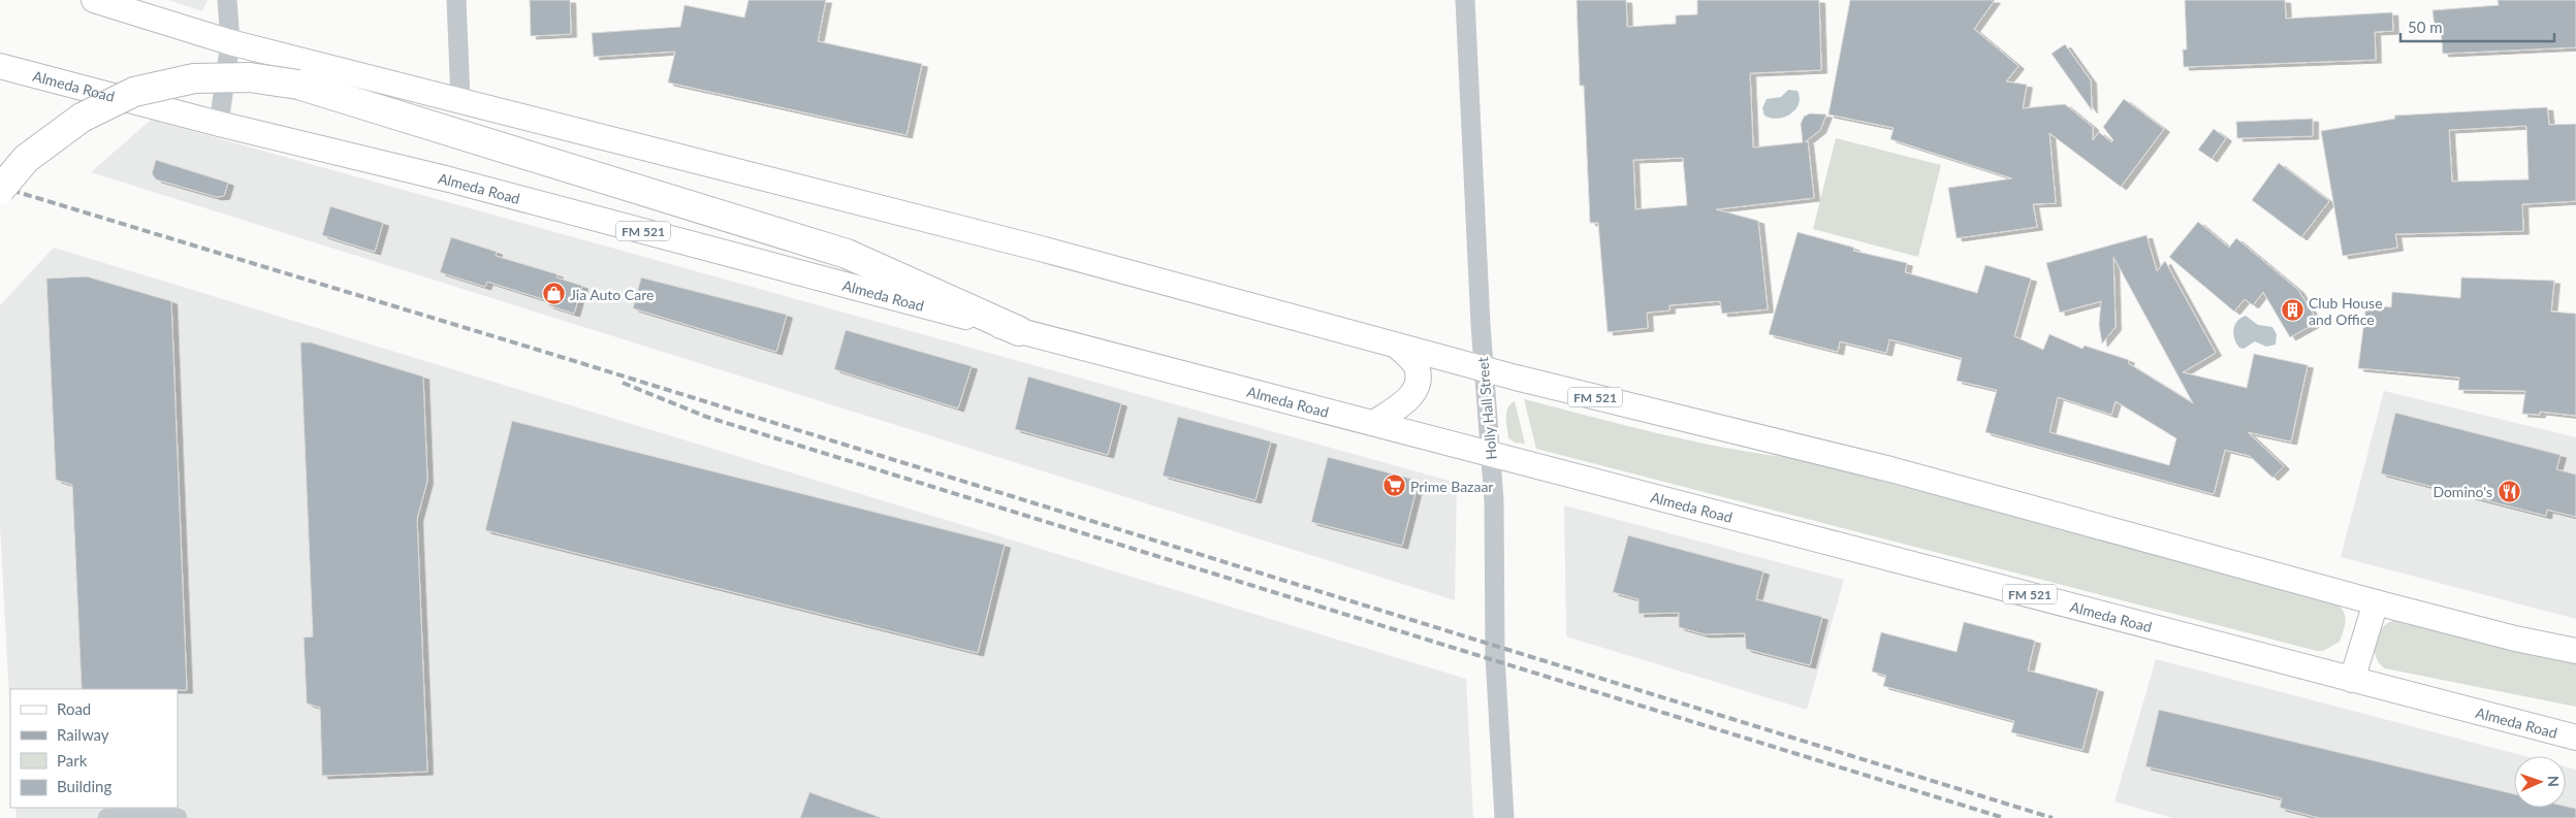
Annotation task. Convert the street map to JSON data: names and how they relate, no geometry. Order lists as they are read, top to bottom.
{
  "streets": {
    "main road": ["Almeda Road", "FM 521"],
    "street": ["Holly Hall Street"]
  },
  "crossings": [
    ["Almeda Road", "Holly Hall Street"],
    ["FM 521", "Holly Hall Street"]
  ],
  "places": {
    "shop": ["Jia Auto Care"],
    "building": ["Club House and Office"],
    "supermarket": ["Prime Bazaar"],
    "restaurant": ["Domino's"]
  },
  "legend": [
    "Road",
    "Railway",
    "Park",
    "Building"
  ],
  "scale_bar": "50 m",
  "north": "right"
}
